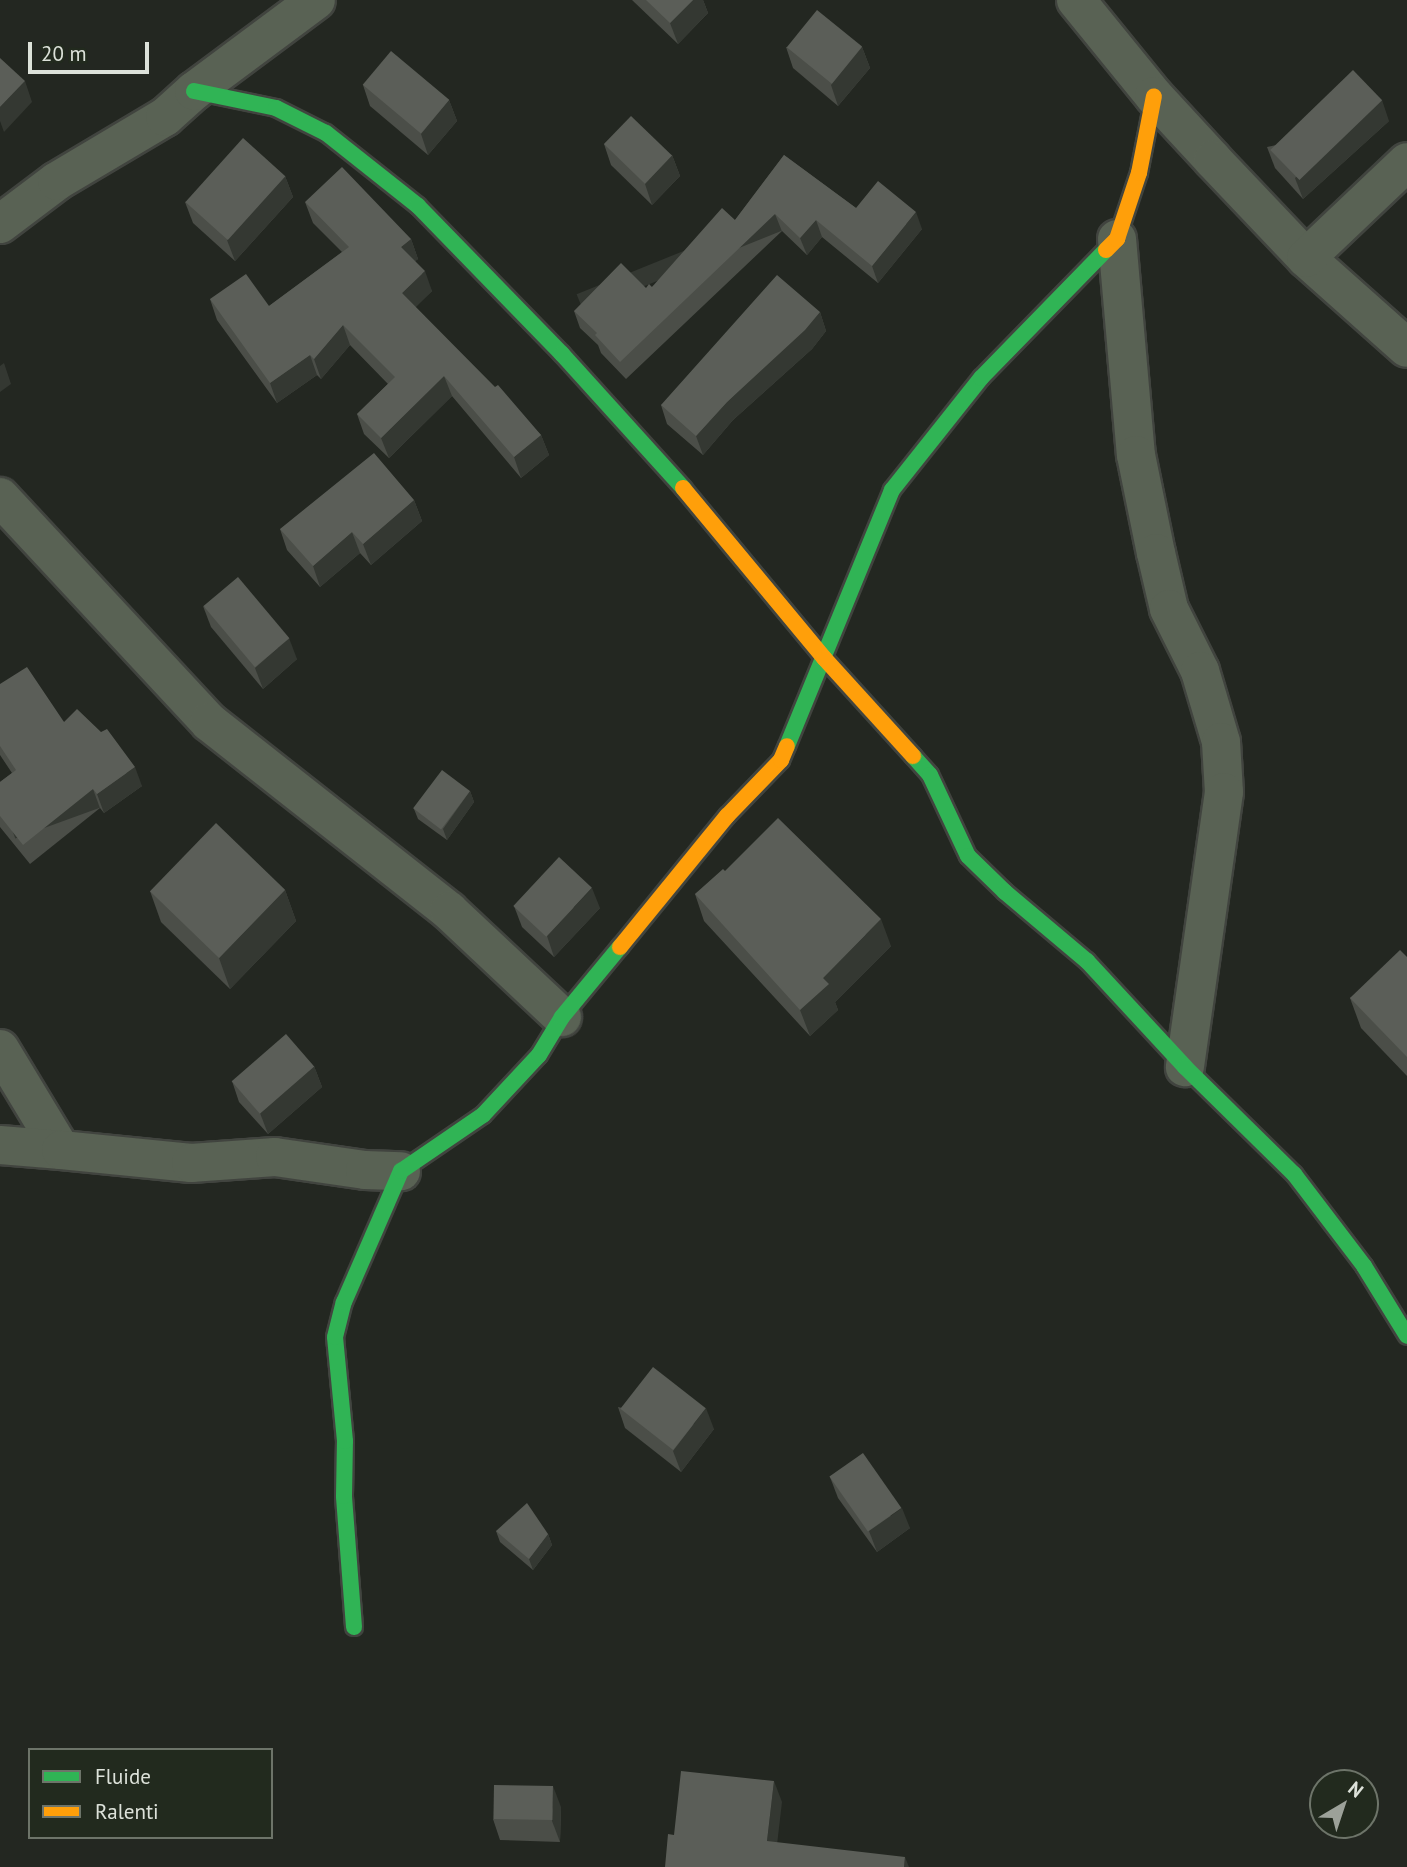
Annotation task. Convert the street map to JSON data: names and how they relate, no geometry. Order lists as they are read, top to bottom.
{
  "legend": ["Fluide", "Ralenti"],
  "scale_bar": "20 m",
  "north": "top right"
}
